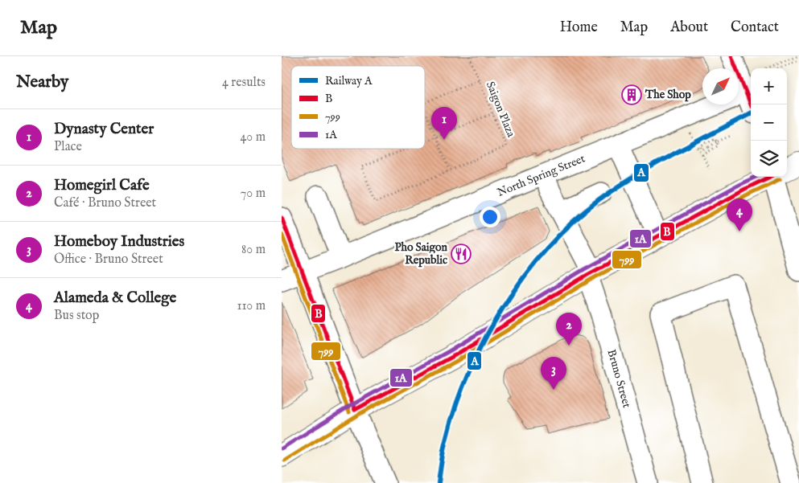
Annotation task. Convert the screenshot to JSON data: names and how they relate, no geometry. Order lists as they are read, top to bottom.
{
  "streets": {
    "street": ["North Spring Street", "Bruno Street"],
    "path": ["Saigon Plaza"]
  },
  "crossings": [
    ["North Spring Street", "Bruno Street"]
  ],
  "places": {
    "building": ["The Shop"],
    "restaurant": ["Pho Saigon Republic"]
  },
  "lines": [
    "transit line B",
    "rail line A",
    "transit line 1A",
    "transit line 799"
  ],
  "legend": [
    "Railway A",
    "B",
    "799",
    "1A"
  ],
  "north": "top right",
  "page": {
    "header": "Map",
    "nav": [
      "Home",
      "Map",
      "About",
      "Contact"
    ],
    "heading": ["Nearby", "4 results"],
    "map_buttons": ["+", "−"],
    "pins": [
      "1",
      "4",
      "2",
      "3"
    ],
    "list": [
      {
        "mark": "1",
        "name": "Dynasty Center",
        "note": "Place",
        "value": "40 m"
      },
      {
        "mark": "2",
        "name": "Homegirl Cafe",
        "note": "Café · Bruno Street",
        "value": "70 m"
      },
      {
        "mark": "3",
        "name": "Homeboy Industries",
        "note": "Office · Bruno Street",
        "value": "80 m"
      },
      {
        "mark": "4",
        "name": "Alameda & College",
        "note": "Bus stop",
        "value": "110 m"
      }
    ]
  }
}
